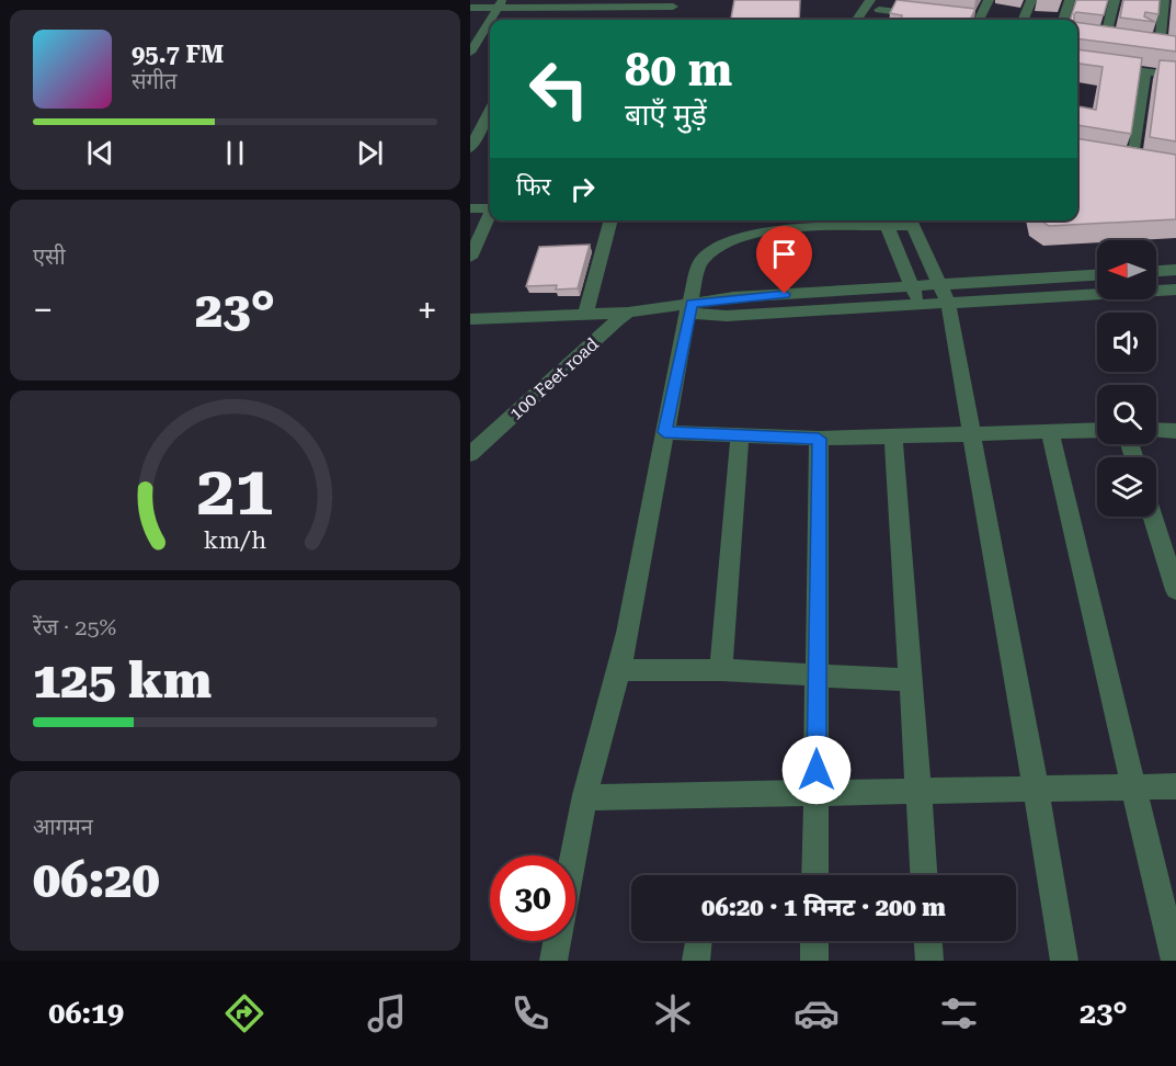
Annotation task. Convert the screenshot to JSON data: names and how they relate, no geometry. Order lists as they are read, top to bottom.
{
  "streets": {
    "street": ["100 Feet road"]
  },
  "north": "left",
  "page": {
    "turn": ["80 m", "बाएँ मुड़ें"],
    "song": ["95.7 FM", "संगीत"],
    "then": "फिर",
    "tile": [
      "एसी",
      ["रेंज · 25%", "125 km"],
      ["आगमन", "06:20"]
    ],
    "heat": ["−", "23°", "+"],
    "limit": "30",
    "trip": "06:20 · 1 मिनट · 200 m",
    "tabs": ["06:19", "23°"],
    "gauge": ["21", "km/h"]
  }
}
